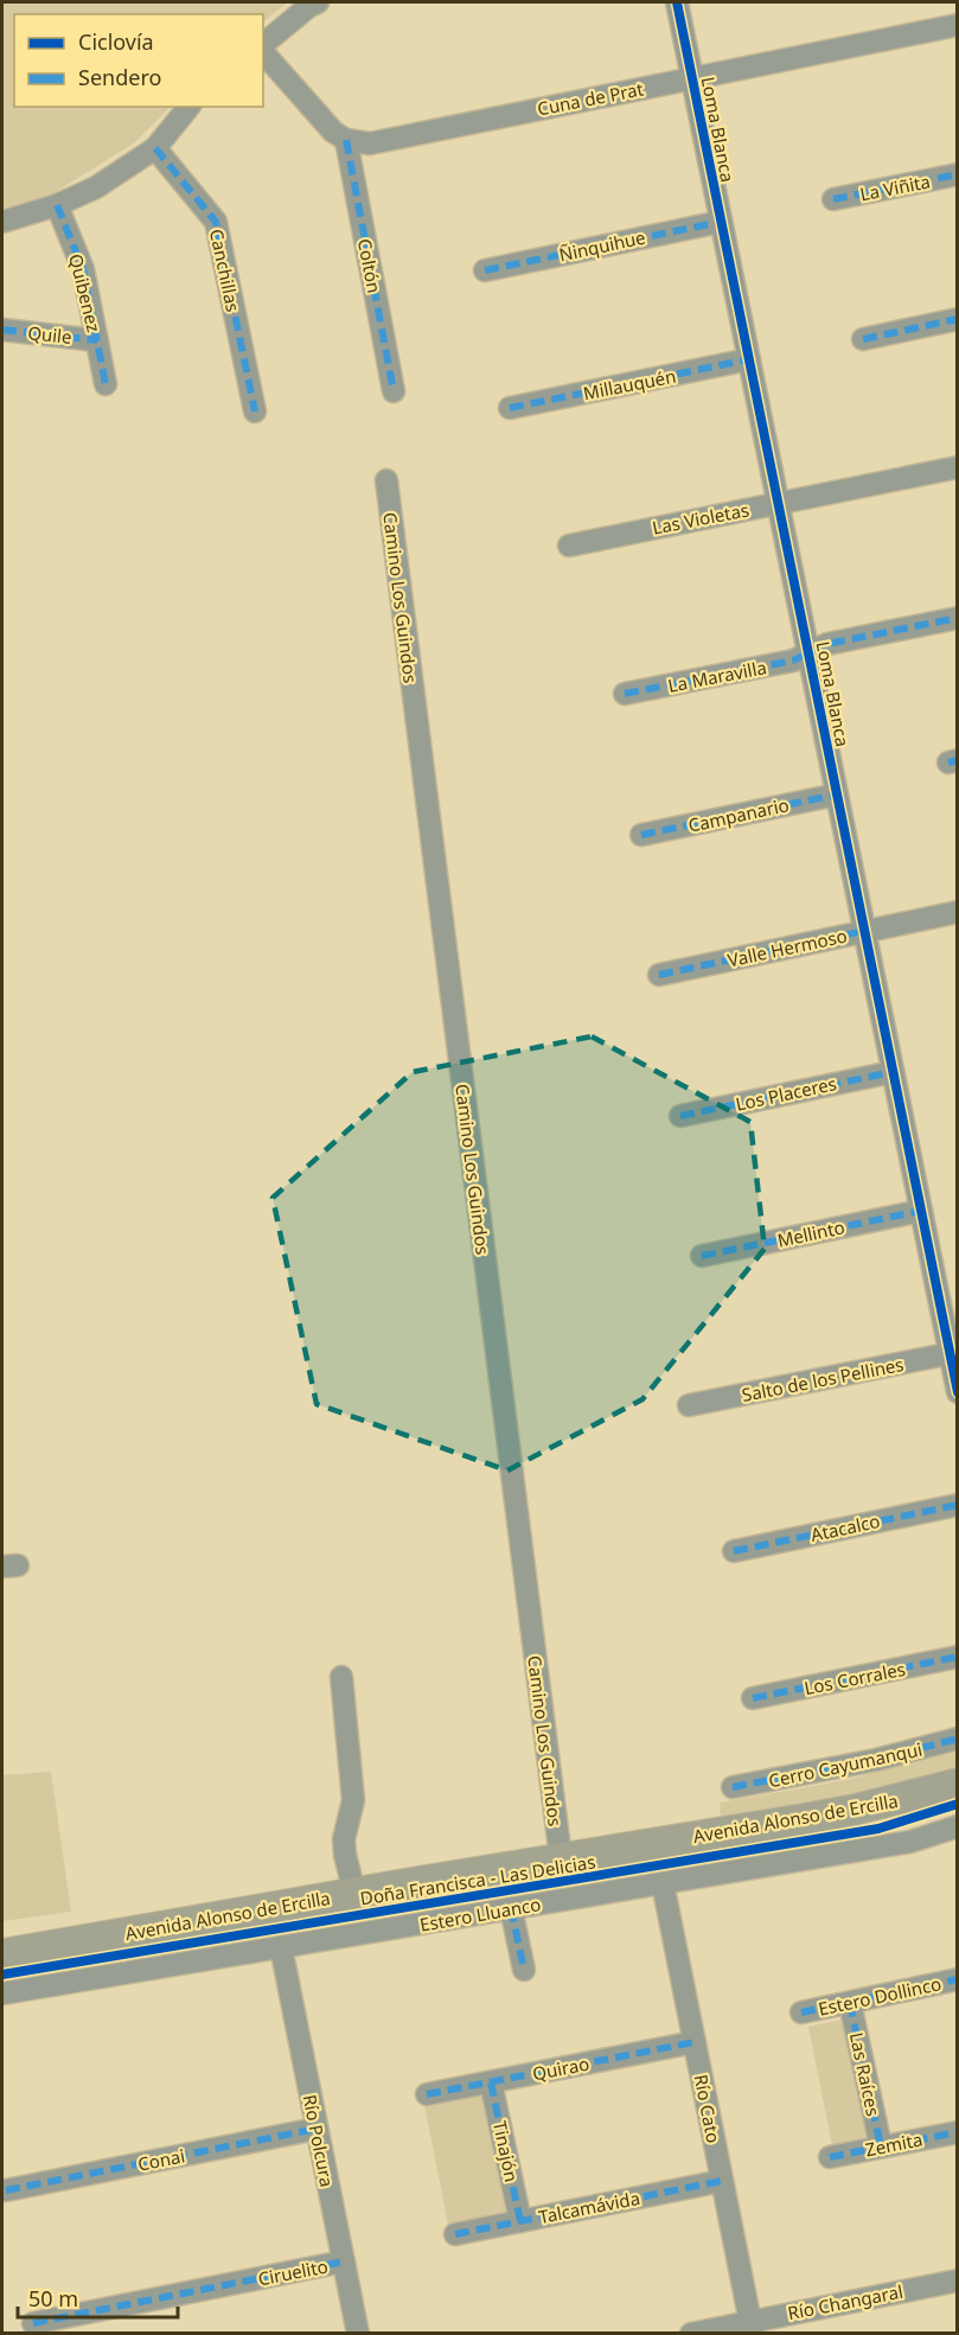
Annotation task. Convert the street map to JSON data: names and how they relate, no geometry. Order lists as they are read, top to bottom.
{
  "streets": {
    "main road": ["Avenida Alonso de Ercilla"],
    "street": [
      "Cuna de Prat",
      "Loma Blanca",
      "La Viñita",
      "Ñinquihue",
      "Coltón",
      "Canchillas",
      "Quibenez",
      "Quile",
      "Millauquén",
      "Las Violetas",
      "Camino Los Guindos",
      "La Maravilla",
      "Campanario",
      "Valle Hermoso",
      "Los Placeres",
      "Mellinto",
      "Salto de los Pellines",
      "Atacalco",
      "Los Corrales",
      "Cerro Cayumanqui",
      "Estero Lluanco",
      "Estero Dollinco",
      "Quirao",
      "Las Raíces",
      "Río Cato",
      "Río Polcura",
      "Zemita",
      "Tinajón",
      "Conai",
      "Talcamávida",
      "Ciruelito",
      "Río Changaral"
    ],
    "cycle path": ["Doña Francisca - Las Delicias"]
  },
  "crossings": [
    ["Cuna de Prat", "Loma Blanca"],
    ["Cuna de Prat", "Coltón"],
    ["Loma Blanca", "Ñinquihue"],
    ["Loma Blanca", "Millauquén"],
    ["Loma Blanca", "Las Violetas"],
    ["Loma Blanca", "La Maravilla"],
    ["Loma Blanca", "Campanario"],
    ["Loma Blanca", "Valle Hermoso"],
    ["Loma Blanca", "Los Placeres"],
    ["Loma Blanca", "Mellinto"],
    ["Loma Blanca", "Salto de los Pellines"],
    ["Quibenez", "Quile"],
    ["Camino Los Guindos", "Avenida Alonso de Ercilla"],
    ["Estero Lluanco", "Río Cato"],
    ["Estero Lluanco", "Río Polcura"],
    ["Estero Dollinco", "Las Raíces"],
    ["Quirao", "Río Cato"],
    ["Quirao", "Tinajón"],
    ["Las Raíces", "Zemita"],
    ["Río Cato", "Talcamávida"],
    ["Río Cato", "Río Changaral"],
    ["Río Polcura", "Conai"],
    ["Río Polcura", "Ciruelito"],
    ["Tinajón", "Talcamávida"]
  ],
  "legend": ["Ciclovía", "Sendero"],
  "scale_bar": "50 m"
}
